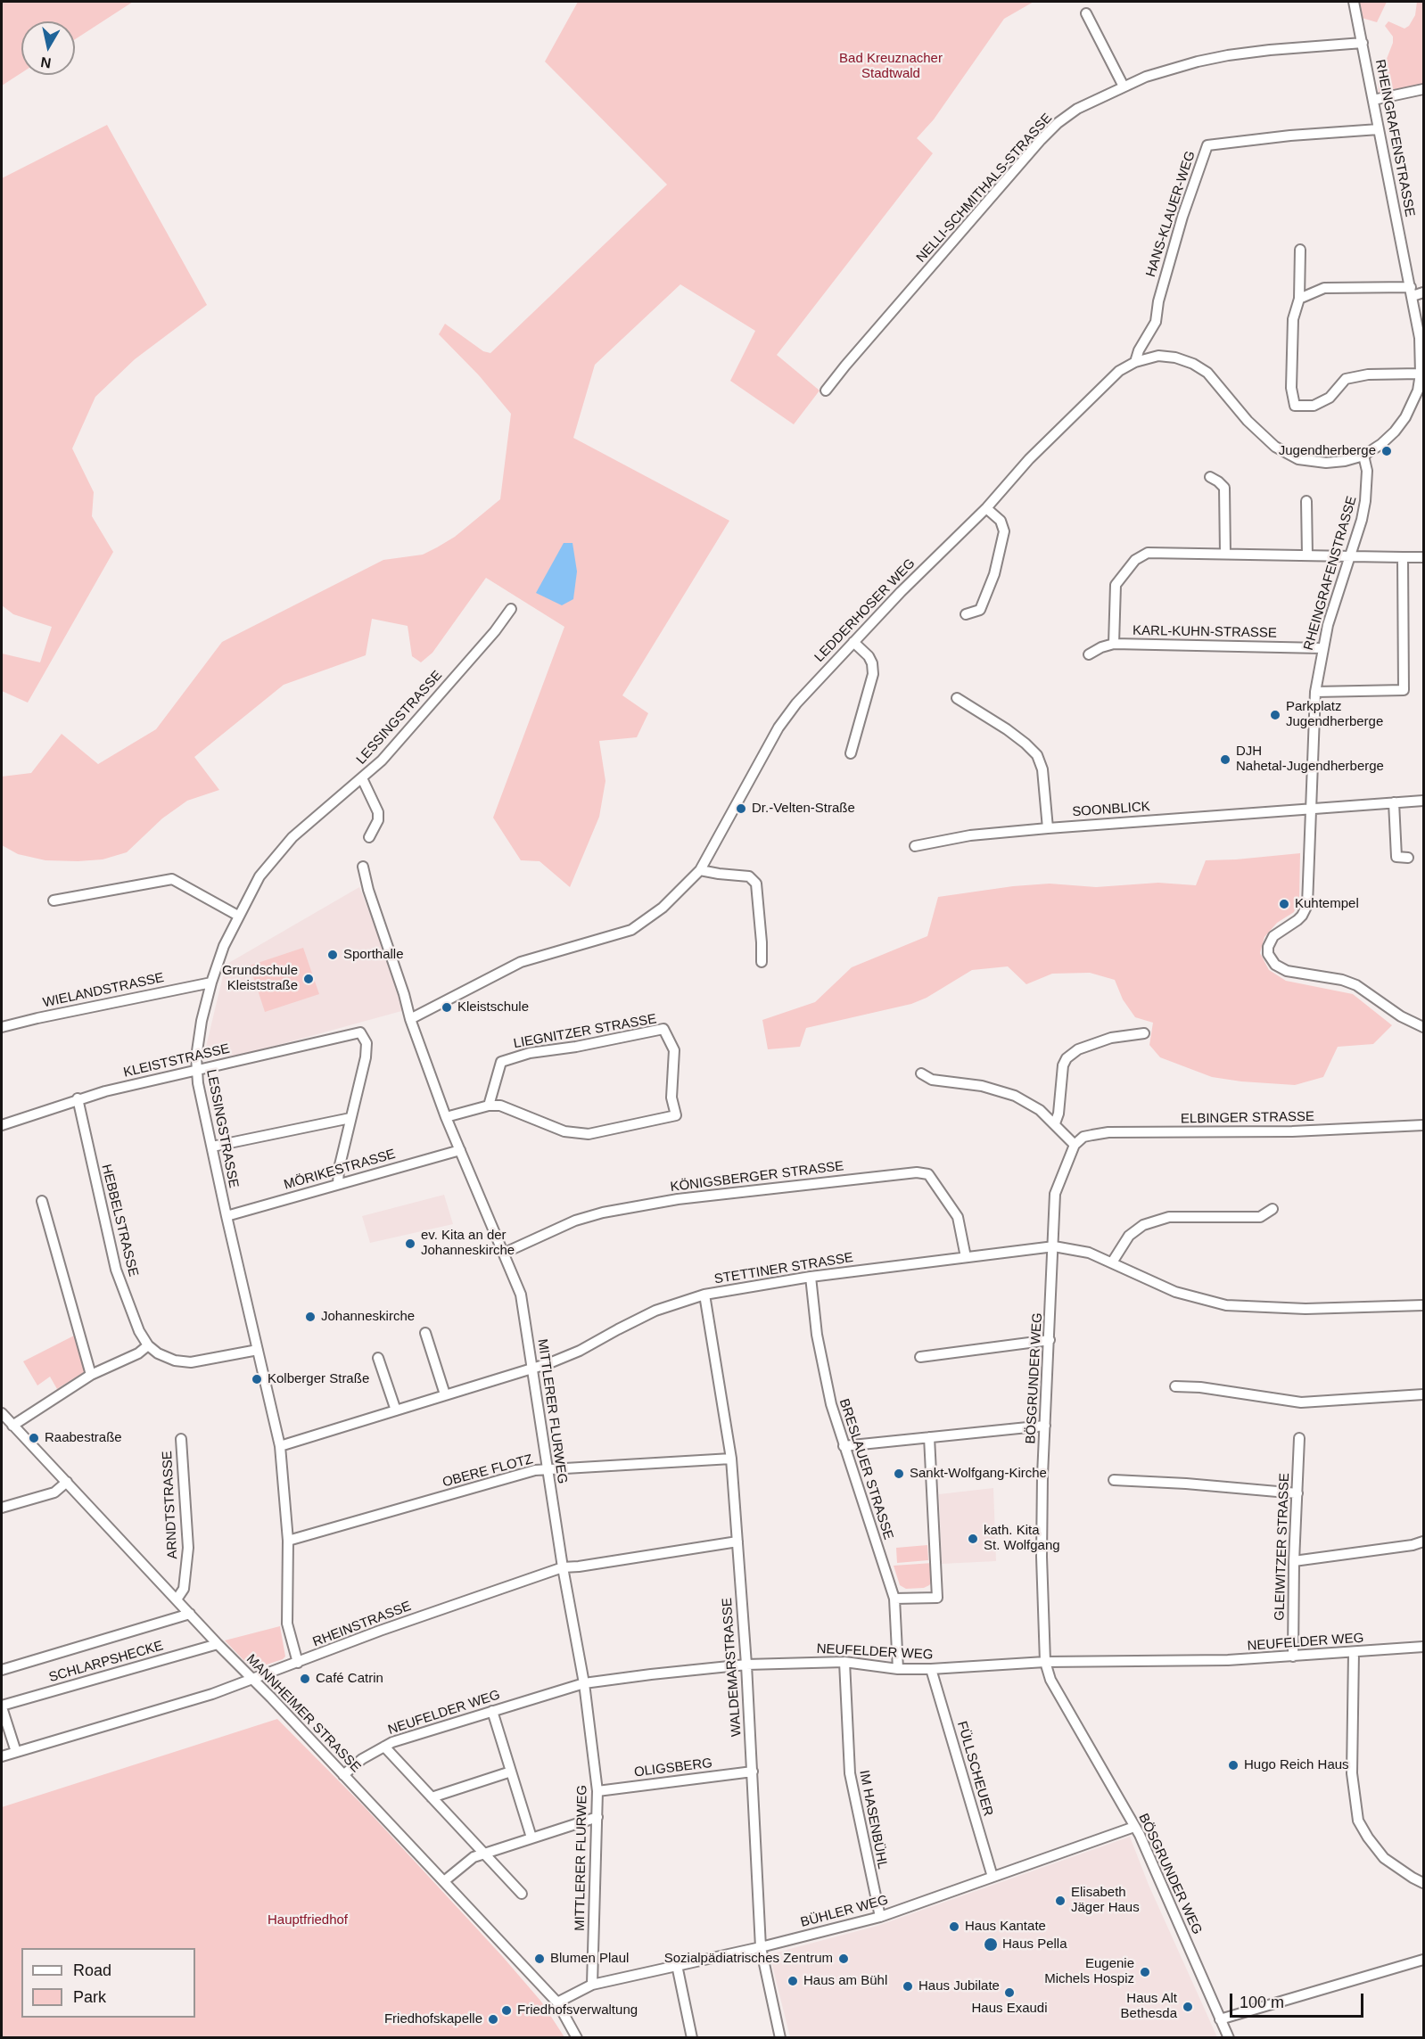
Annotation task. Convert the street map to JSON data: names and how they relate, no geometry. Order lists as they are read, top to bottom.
{
  "streets": {
    "street": [
      "RHEINGRAFENSTRASSE",
      "NELLI-SCHMITHALS-STRASSE",
      "HANS-KLAUER-WEG",
      "LEDDERHOSER WEG",
      "KARL-KUHN-STRASSE",
      "LESSINGSTRASSE",
      "SOONBLICK",
      "WIELANDSTRASSE",
      "LIEGNITZER STRASSE",
      "KLEISTSTRASSE",
      "ELBINGER STRASSE",
      "MÖRIKESTRASSE",
      "KÖNIGSBERGER STRASSE",
      "HEBBELSTRASSE",
      "STETTINER STRASSE",
      "BÖSGRUNDER WEG",
      "MITTLERER FLURWEG",
      "BRESLAUER STRASSE",
      "OBERE FLOTZ",
      "ARNDTSTRASSE",
      "GLEIWITZER STRASSE",
      "RHEINSTRASSE",
      "NEUFELDER WEG",
      "SCHLARPSHECKE",
      "WALDEMARSTRASSE",
      "MANNHEIMER STRASSE",
      "OLIGSBERG",
      "FÜLLSCHEUER",
      "IM HASENBÜHL",
      "BÜHLER WEG"
    ]
  },
  "crossings": [
    ["RHEINGRAFENSTRASSE", "NELLI-SCHMITHALS-STRASSE"],
    ["RHEINGRAFENSTRASSE", "HANS-KLAUER-WEG"],
    ["RHEINGRAFENSTRASSE", "LEDDERHOSER WEG"],
    ["RHEINGRAFENSTRASSE", "KARL-KUHN-STRASSE"],
    ["RHEINGRAFENSTRASSE", "SOONBLICK"],
    ["HANS-KLAUER-WEG", "LEDDERHOSER WEG"],
    ["LEDDERHOSER WEG", "MITTLERER FLURWEG"],
    ["LESSINGSTRASSE", "WIELANDSTRASSE"],
    ["LESSINGSTRASSE", "KLEISTSTRASSE"],
    ["LESSINGSTRASSE", "MÖRIKESTRASSE"],
    ["LESSINGSTRASSE", "OBERE FLOTZ"],
    ["LESSINGSTRASSE", "RHEINSTRASSE"],
    ["KLEISTSTRASSE", "HEBBELSTRASSE"],
    ["ELBINGER STRASSE", "BÖSGRUNDER WEG"],
    ["MÖRIKESTRASSE", "MITTLERER FLURWEG"],
    ["KÖNIGSBERGER STRASSE", "STETTINER STRASSE"],
    ["KÖNIGSBERGER STRASSE", "MITTLERER FLURWEG"],
    ["STETTINER STRASSE", "BÖSGRUNDER WEG"],
    ["STETTINER STRASSE", "MITTLERER FLURWEG"],
    ["STETTINER STRASSE", "BRESLAUER STRASSE"],
    ["STETTINER STRASSE", "WALDEMARSTRASSE"],
    ["BÖSGRUNDER WEG", "NEUFELDER WEG"],
    ["BÖSGRUNDER WEG", "BÜHLER WEG"],
    ["MITTLERER FLURWEG", "OBERE FLOTZ"],
    ["MITTLERER FLURWEG", "RHEINSTRASSE"],
    ["MITTLERER FLURWEG", "NEUFELDER WEG"],
    ["MITTLERER FLURWEG", "OLIGSBERG"],
    ["MITTLERER FLURWEG", "BÜHLER WEG"],
    ["BRESLAUER STRASSE", "NEUFELDER WEG"],
    ["OBERE FLOTZ", "WALDEMARSTRASSE"],
    ["ARNDTSTRASSE", "MANNHEIMER STRASSE"],
    ["GLEIWITZER STRASSE", "NEUFELDER WEG"],
    ["RHEINSTRASSE", "WALDEMARSTRASSE"],
    ["RHEINSTRASSE", "MANNHEIMER STRASSE"],
    ["NEUFELDER WEG", "WALDEMARSTRASSE"],
    ["NEUFELDER WEG", "MANNHEIMER STRASSE"],
    ["NEUFELDER WEG", "FÜLLSCHEUER"],
    ["NEUFELDER WEG", "IM HASENBÜHL"],
    ["SCHLARPSHECKE", "MANNHEIMER STRASSE"],
    ["WALDEMARSTRASSE", "OLIGSBERG"],
    ["WALDEMARSTRASSE", "BÜHLER WEG"],
    ["MANNHEIMER STRASSE", "BÜHLER WEG"],
    ["FÜLLSCHEUER", "BÜHLER WEG"],
    ["IM HASENBÜHL", "BÜHLER WEG"]
  ],
  "parks": ["Bad Kreuznacher Stadtwald", "Hauptfriedhof"],
  "places": [
    "Jugendherberge",
    "Parkplatz Jugendherberge",
    "DJH Nahetal-Jugendherberge",
    "Dr.-Velten-Straße",
    "Kuhtempel",
    "Sporthalle",
    "Grundschule Kleiststraße",
    "Kleistschule",
    "ev. Kita an der Johanneskirche",
    "Johanneskirche",
    "Kolberger Straße",
    "Raabestraße",
    "Sankt-Wolfgang-Kirche",
    "kath. Kita St. Wolfgang",
    "Café Catrin",
    "Hugo Reich Haus",
    "Elisabeth Jäger Haus",
    "Haus Kantate",
    "Haus Pella",
    "Blumen Plaul",
    "Sozialpädiatrisches Zentrum",
    "Eugenie Michels Hospiz",
    "Haus am Bühl",
    "Haus Jubilate",
    "Haus Exaudi",
    "Haus Alt Bethesda",
    "Friedhofsverwaltung",
    "Friedhofskapelle"
  ],
  "legend": ["Road", "Park"],
  "scale_bar": "100 m",
  "north": "bottom"
}
